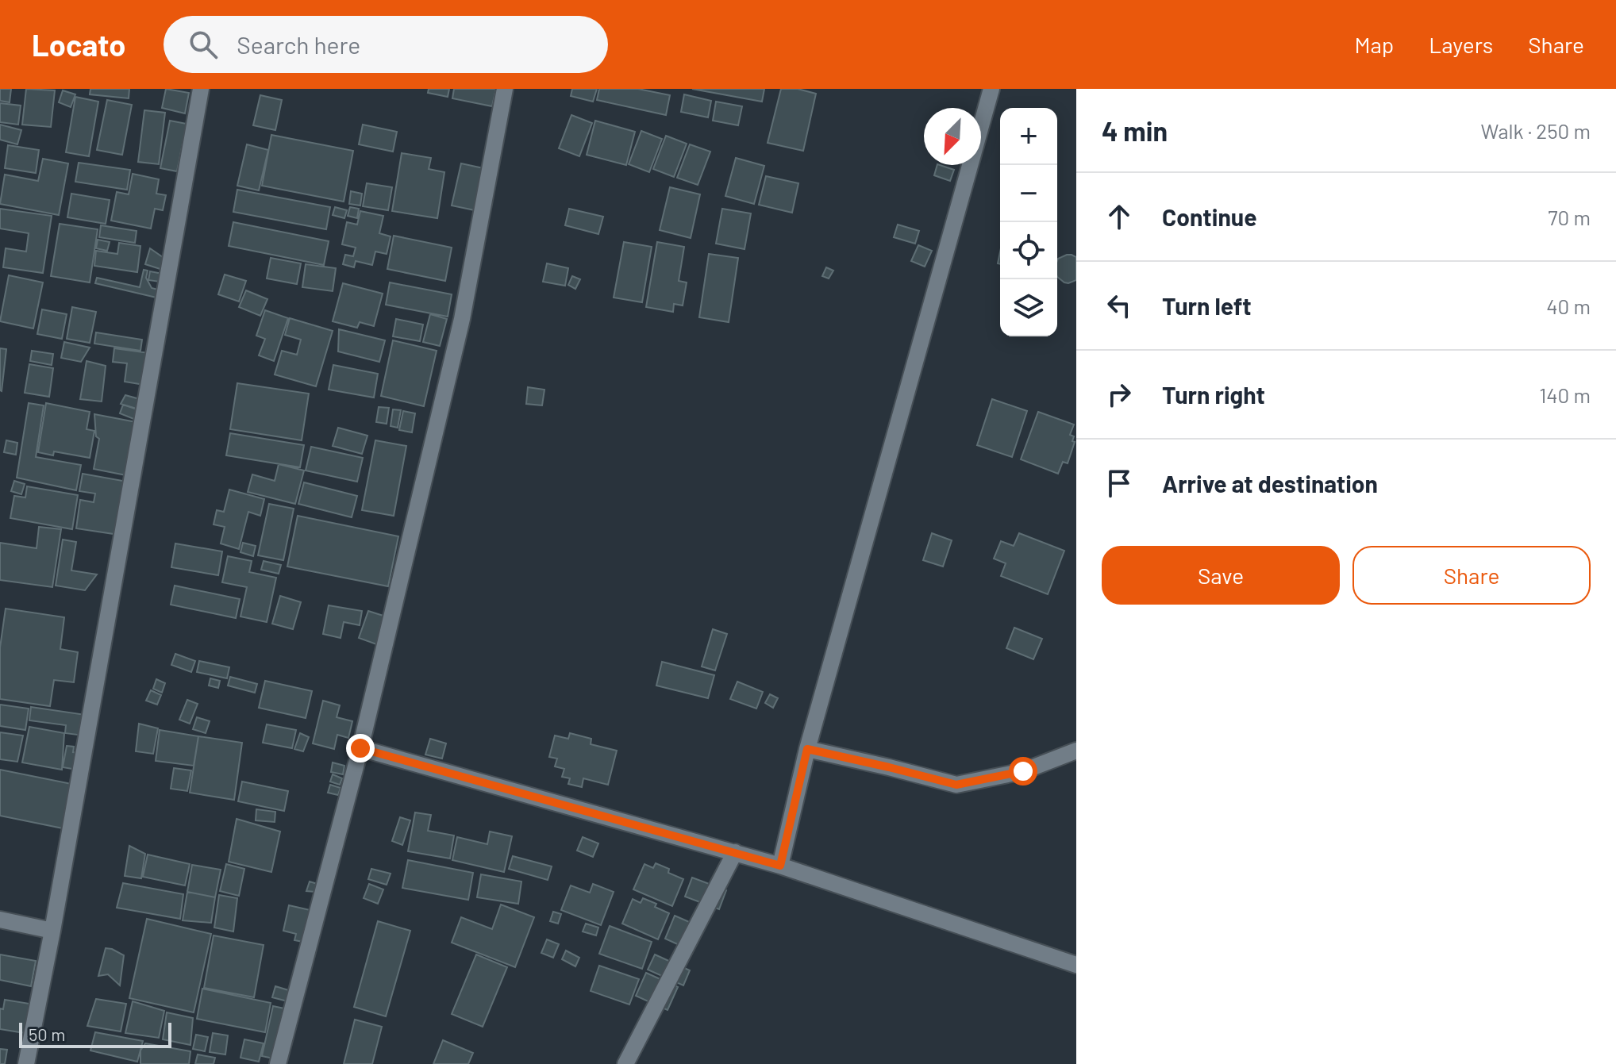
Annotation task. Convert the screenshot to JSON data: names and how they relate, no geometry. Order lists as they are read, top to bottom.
{
  "scale_bar": "50 m",
  "north": "bottom left",
  "page": {
    "header": "Locato",
    "search": "Search here",
    "nav": ["Map", "Layers", "Share"],
    "heading": ["4 min", "Walk · 250 m"],
    "map_buttons": ["+", "−"],
    "list": [
      ["Continue", "70 m"],
      ["Turn left", "40 m"],
      ["Turn right", "140 m"],
      "Arrive at destination"
    ],
    "buttons": ["Save", "Share"],
    "scale": "50 m"
  }
}
